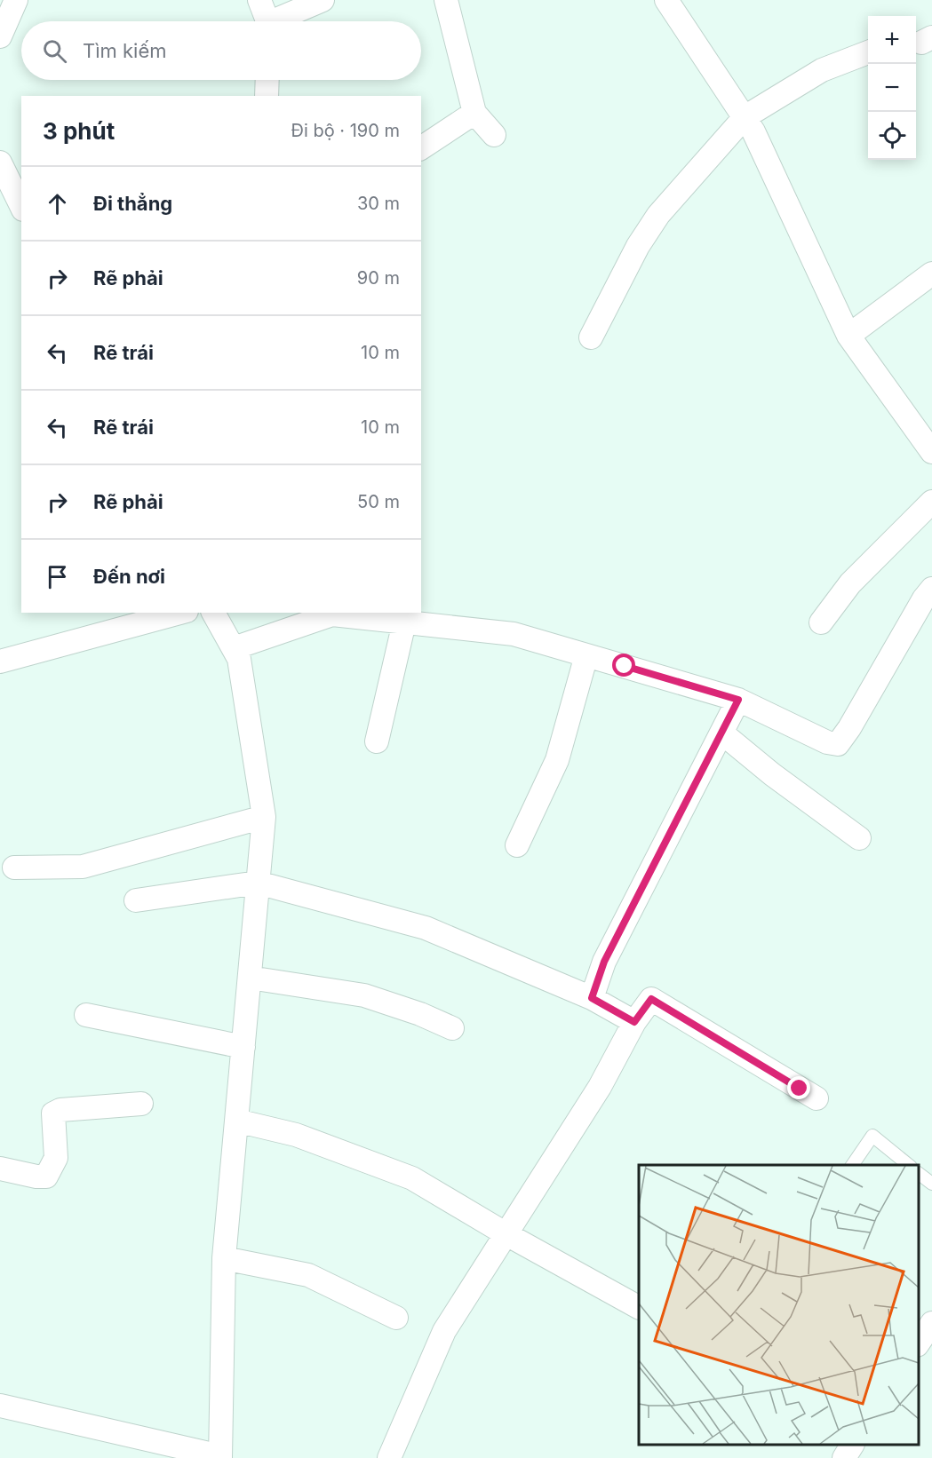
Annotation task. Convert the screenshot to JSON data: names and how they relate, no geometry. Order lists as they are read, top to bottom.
{
  "page": {
    "map_buttons": ["+", "−"],
    "search": "Tìm kiếm",
    "heading": ["3 phút", "Đi bộ · 190 m"],
    "list": [
      ["Đi thẳng", "30 m"],
      ["Rẽ phải", "90 m"],
      ["Rẽ trái", "10 m"],
      ["Rẽ trái", "10 m"],
      ["Rẽ phải", "50 m"],
      "Đến nơi"
    ]
  }
}
